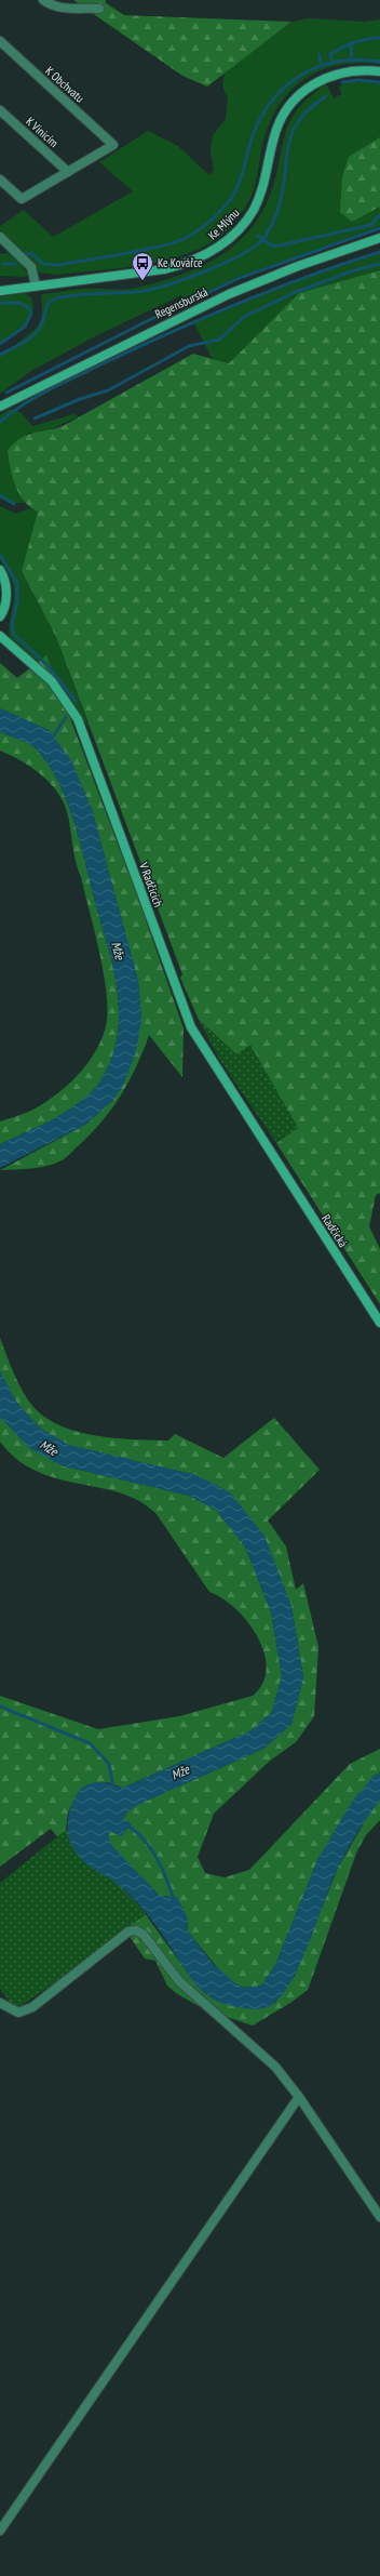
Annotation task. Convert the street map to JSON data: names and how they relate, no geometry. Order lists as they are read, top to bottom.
{
  "streets": {
    "street": [
      "K Obchvatu",
      "K Vinicím",
      "Ke Mlýnu",
      "Regensburská",
      "V Radčicích",
      "Radčická"
    ]
  },
  "crossings": [
    ["K Obchvatu", "K Vinicím"],
    ["V Radčicích", "Radčická"]
  ],
  "water": ["Mže"],
  "places": {
    "bus stop": ["Ke Kovářce"]
  }
}
